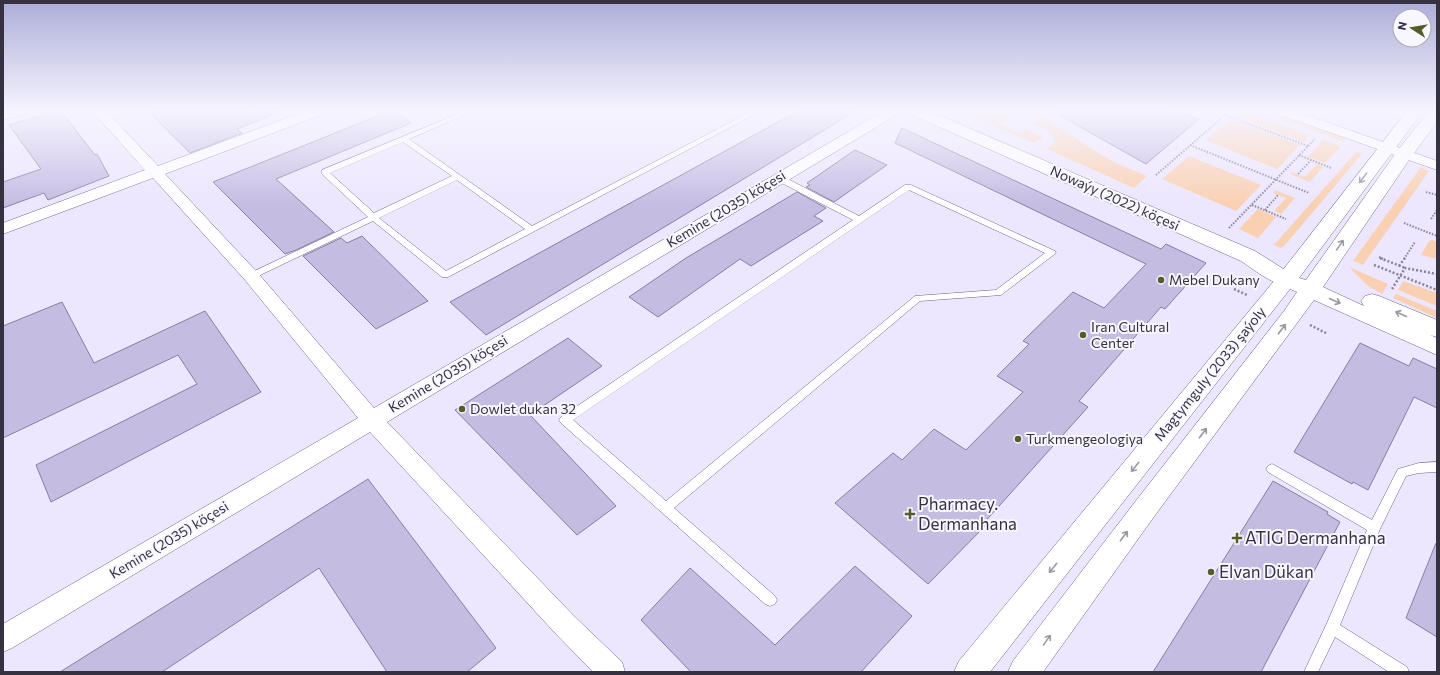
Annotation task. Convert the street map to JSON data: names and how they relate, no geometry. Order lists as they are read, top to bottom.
{
  "streets": {
    "main road": ["Nowaýy (2022) köçesi", "Magtymguly (2033) şaýoly"],
    "street": ["Kemine (2035) köçesi"]
  },
  "crossings": [
    ["Nowaýy (2022) köçesi", "Magtymguly (2033) şaýoly"]
  ],
  "places": {
    "other": [
      "Mebel Dukany",
      "Iran Cultural Center",
      "Dowlet dukan 32",
      "Turkmengeologiya",
      "Elvan Dükan"
    ],
    "health": ["Pharmacy. Dermanhana", "ATIG Dermanhana"]
  },
  "north": "left"
}
